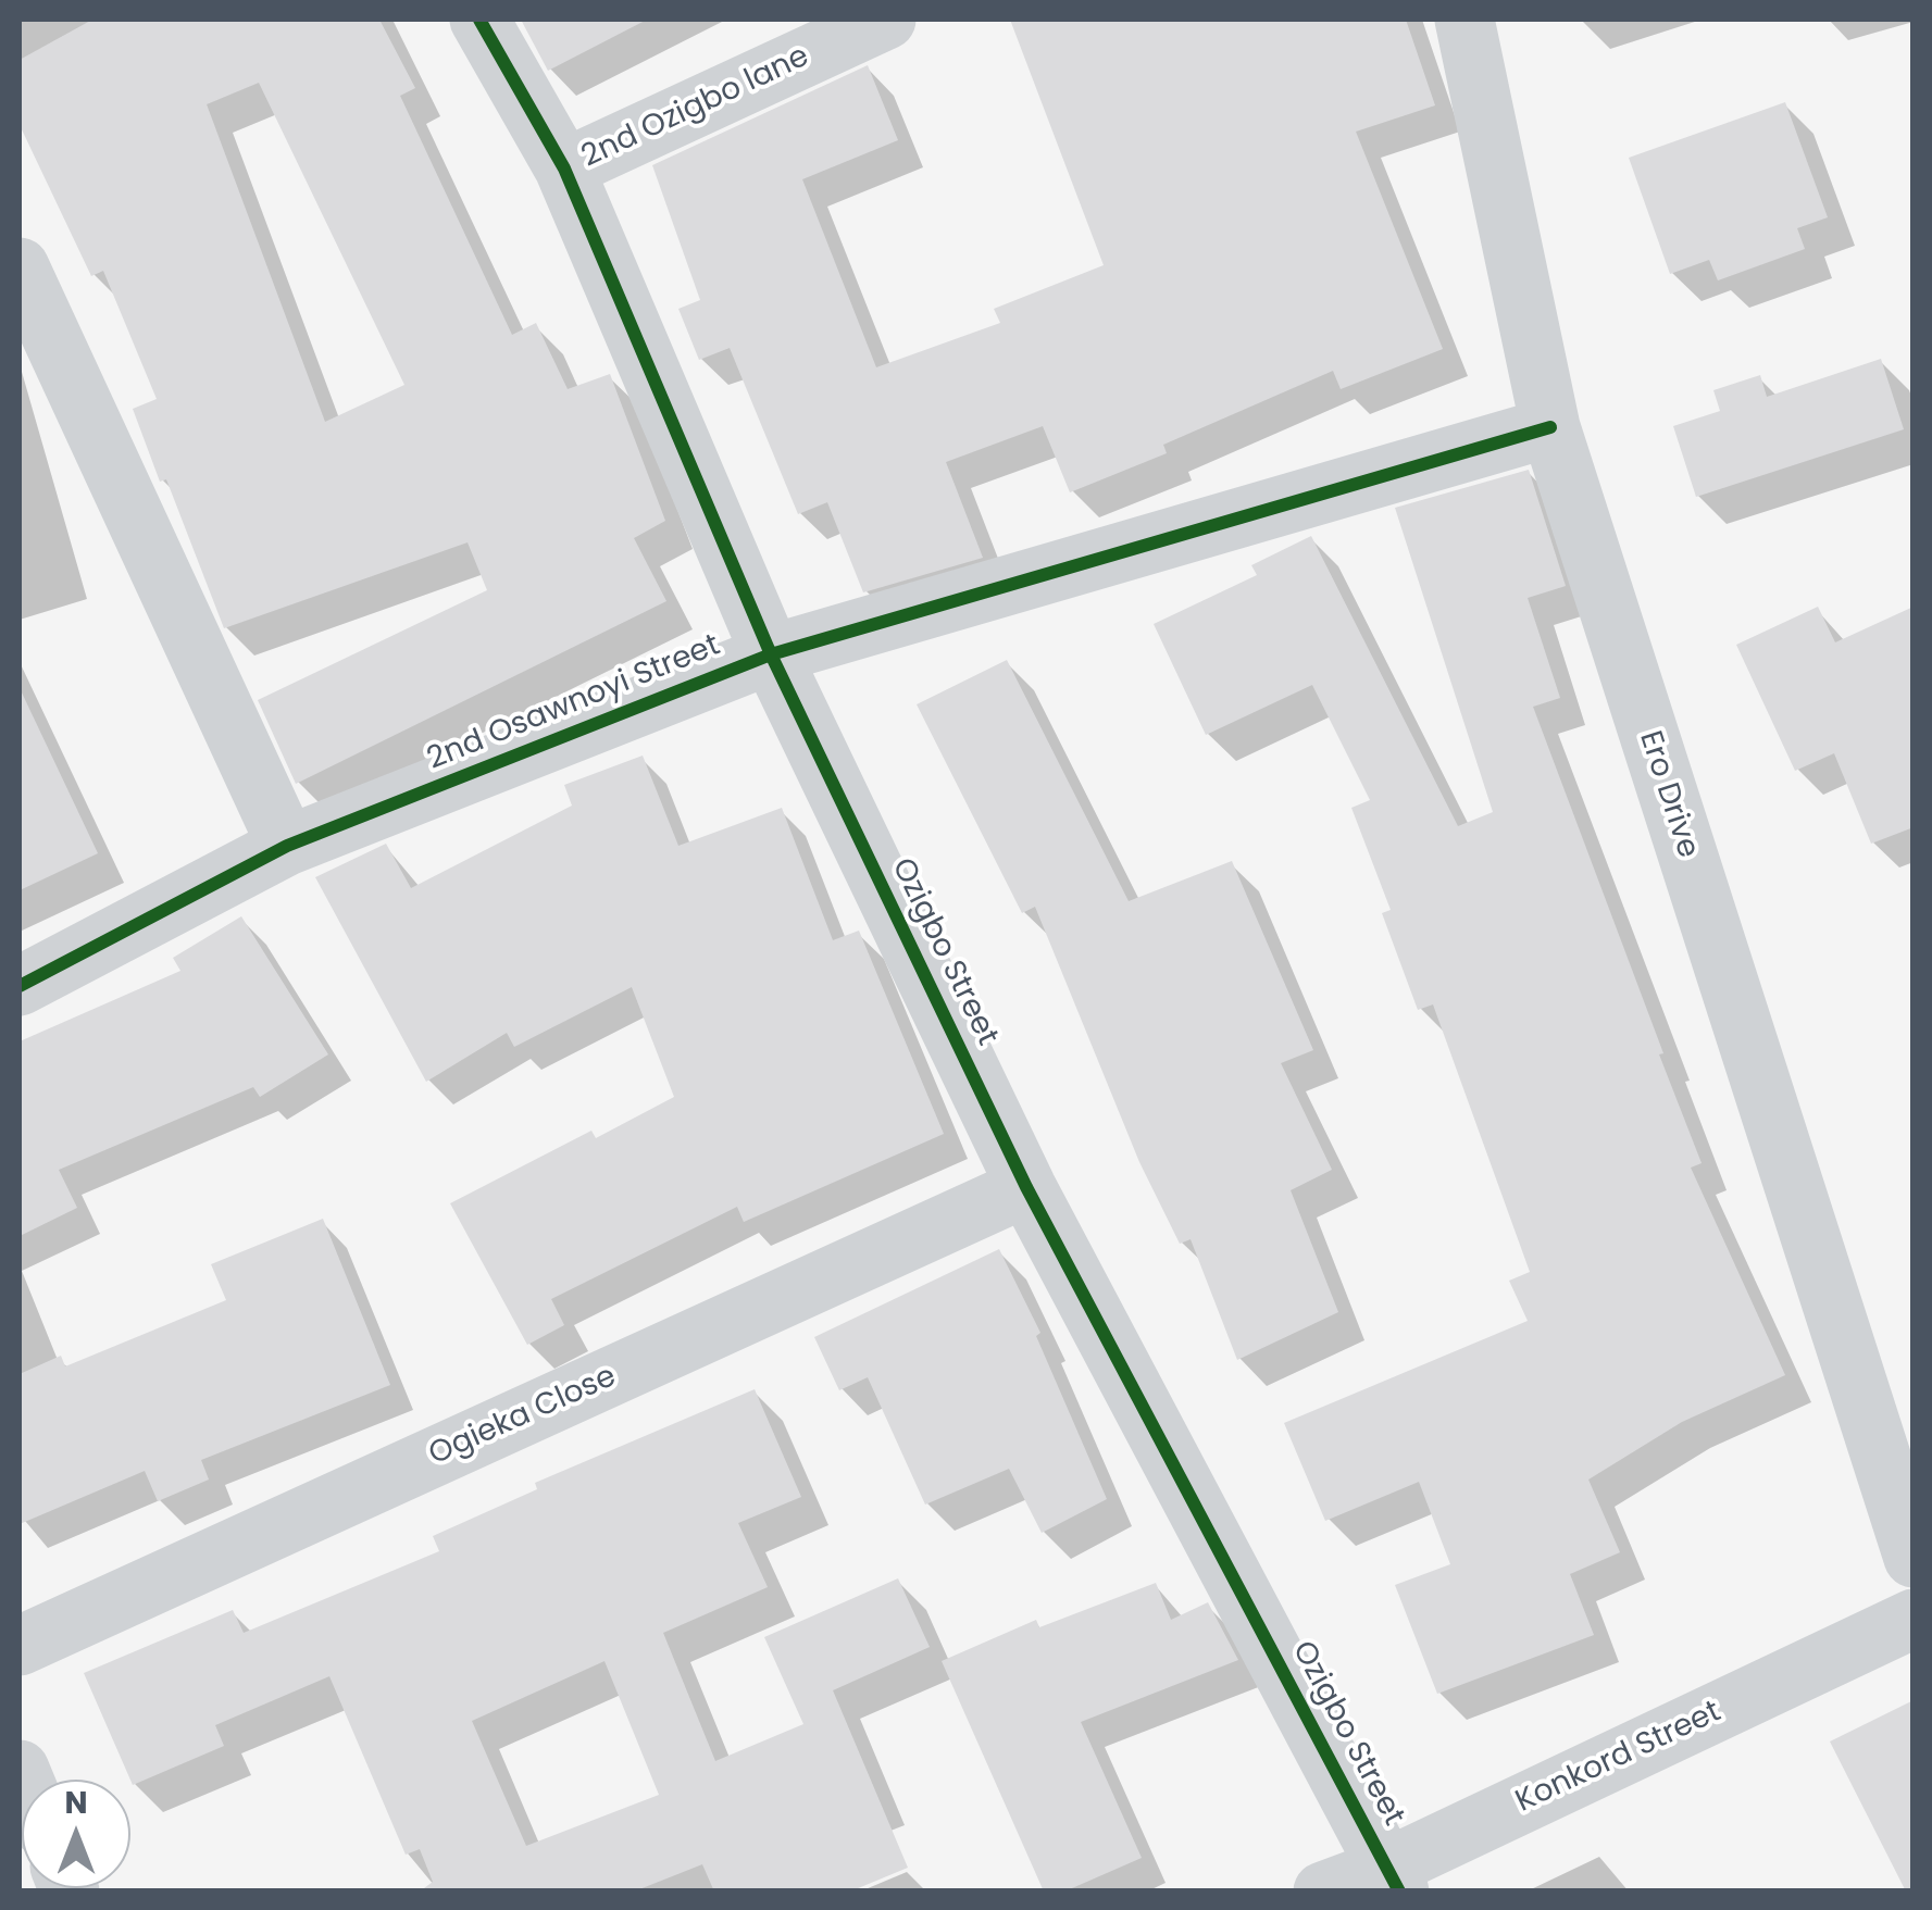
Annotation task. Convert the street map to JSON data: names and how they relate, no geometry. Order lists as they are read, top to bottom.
{
  "streets": {
    "street": [
      "2nd Ozigbo lane",
      "2nd Osawnoyi Street",
      "Ero Drive",
      "Ozigbo Street",
      "Ogieka Close",
      "Konkord Street"
    ]
  },
  "crossings": [
    ["2nd Ozigbo lane", "Ozigbo Street"],
    ["2nd Osawnoyi Street", "Ero Drive"],
    ["2nd Osawnoyi Street", "Ozigbo Street"],
    ["Ozigbo Street", "Ogieka Close"],
    ["Ozigbo Street", "Konkord Street"]
  ],
  "north": "top"
}
